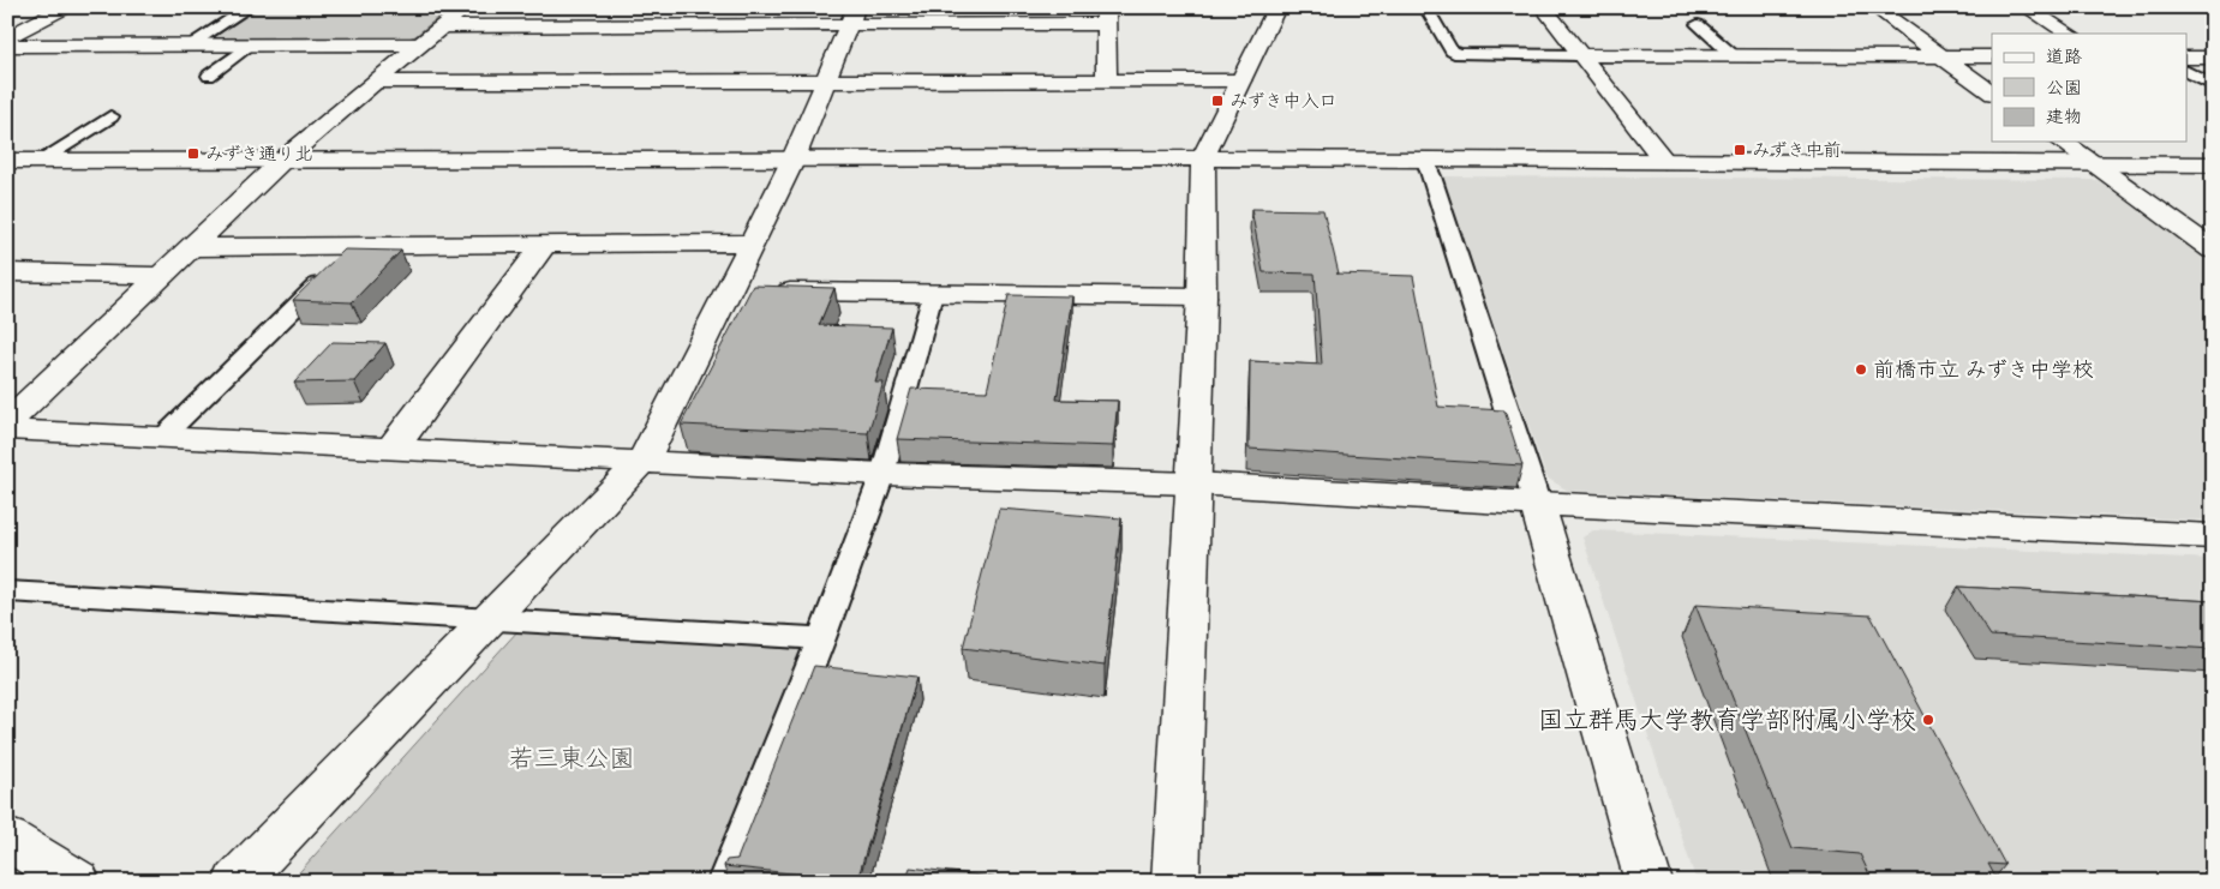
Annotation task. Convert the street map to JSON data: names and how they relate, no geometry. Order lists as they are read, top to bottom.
{
  "parks": ["若三東公園"],
  "places": {
    "transit": ["みずき中入口", "みずき中前", "みずき通り北"],
    "other": ["前橋市立 みずき中学校", "国立群馬大学教育学部附属小学校"]
  },
  "legend": ["道路", "公園", "建物"]
}
